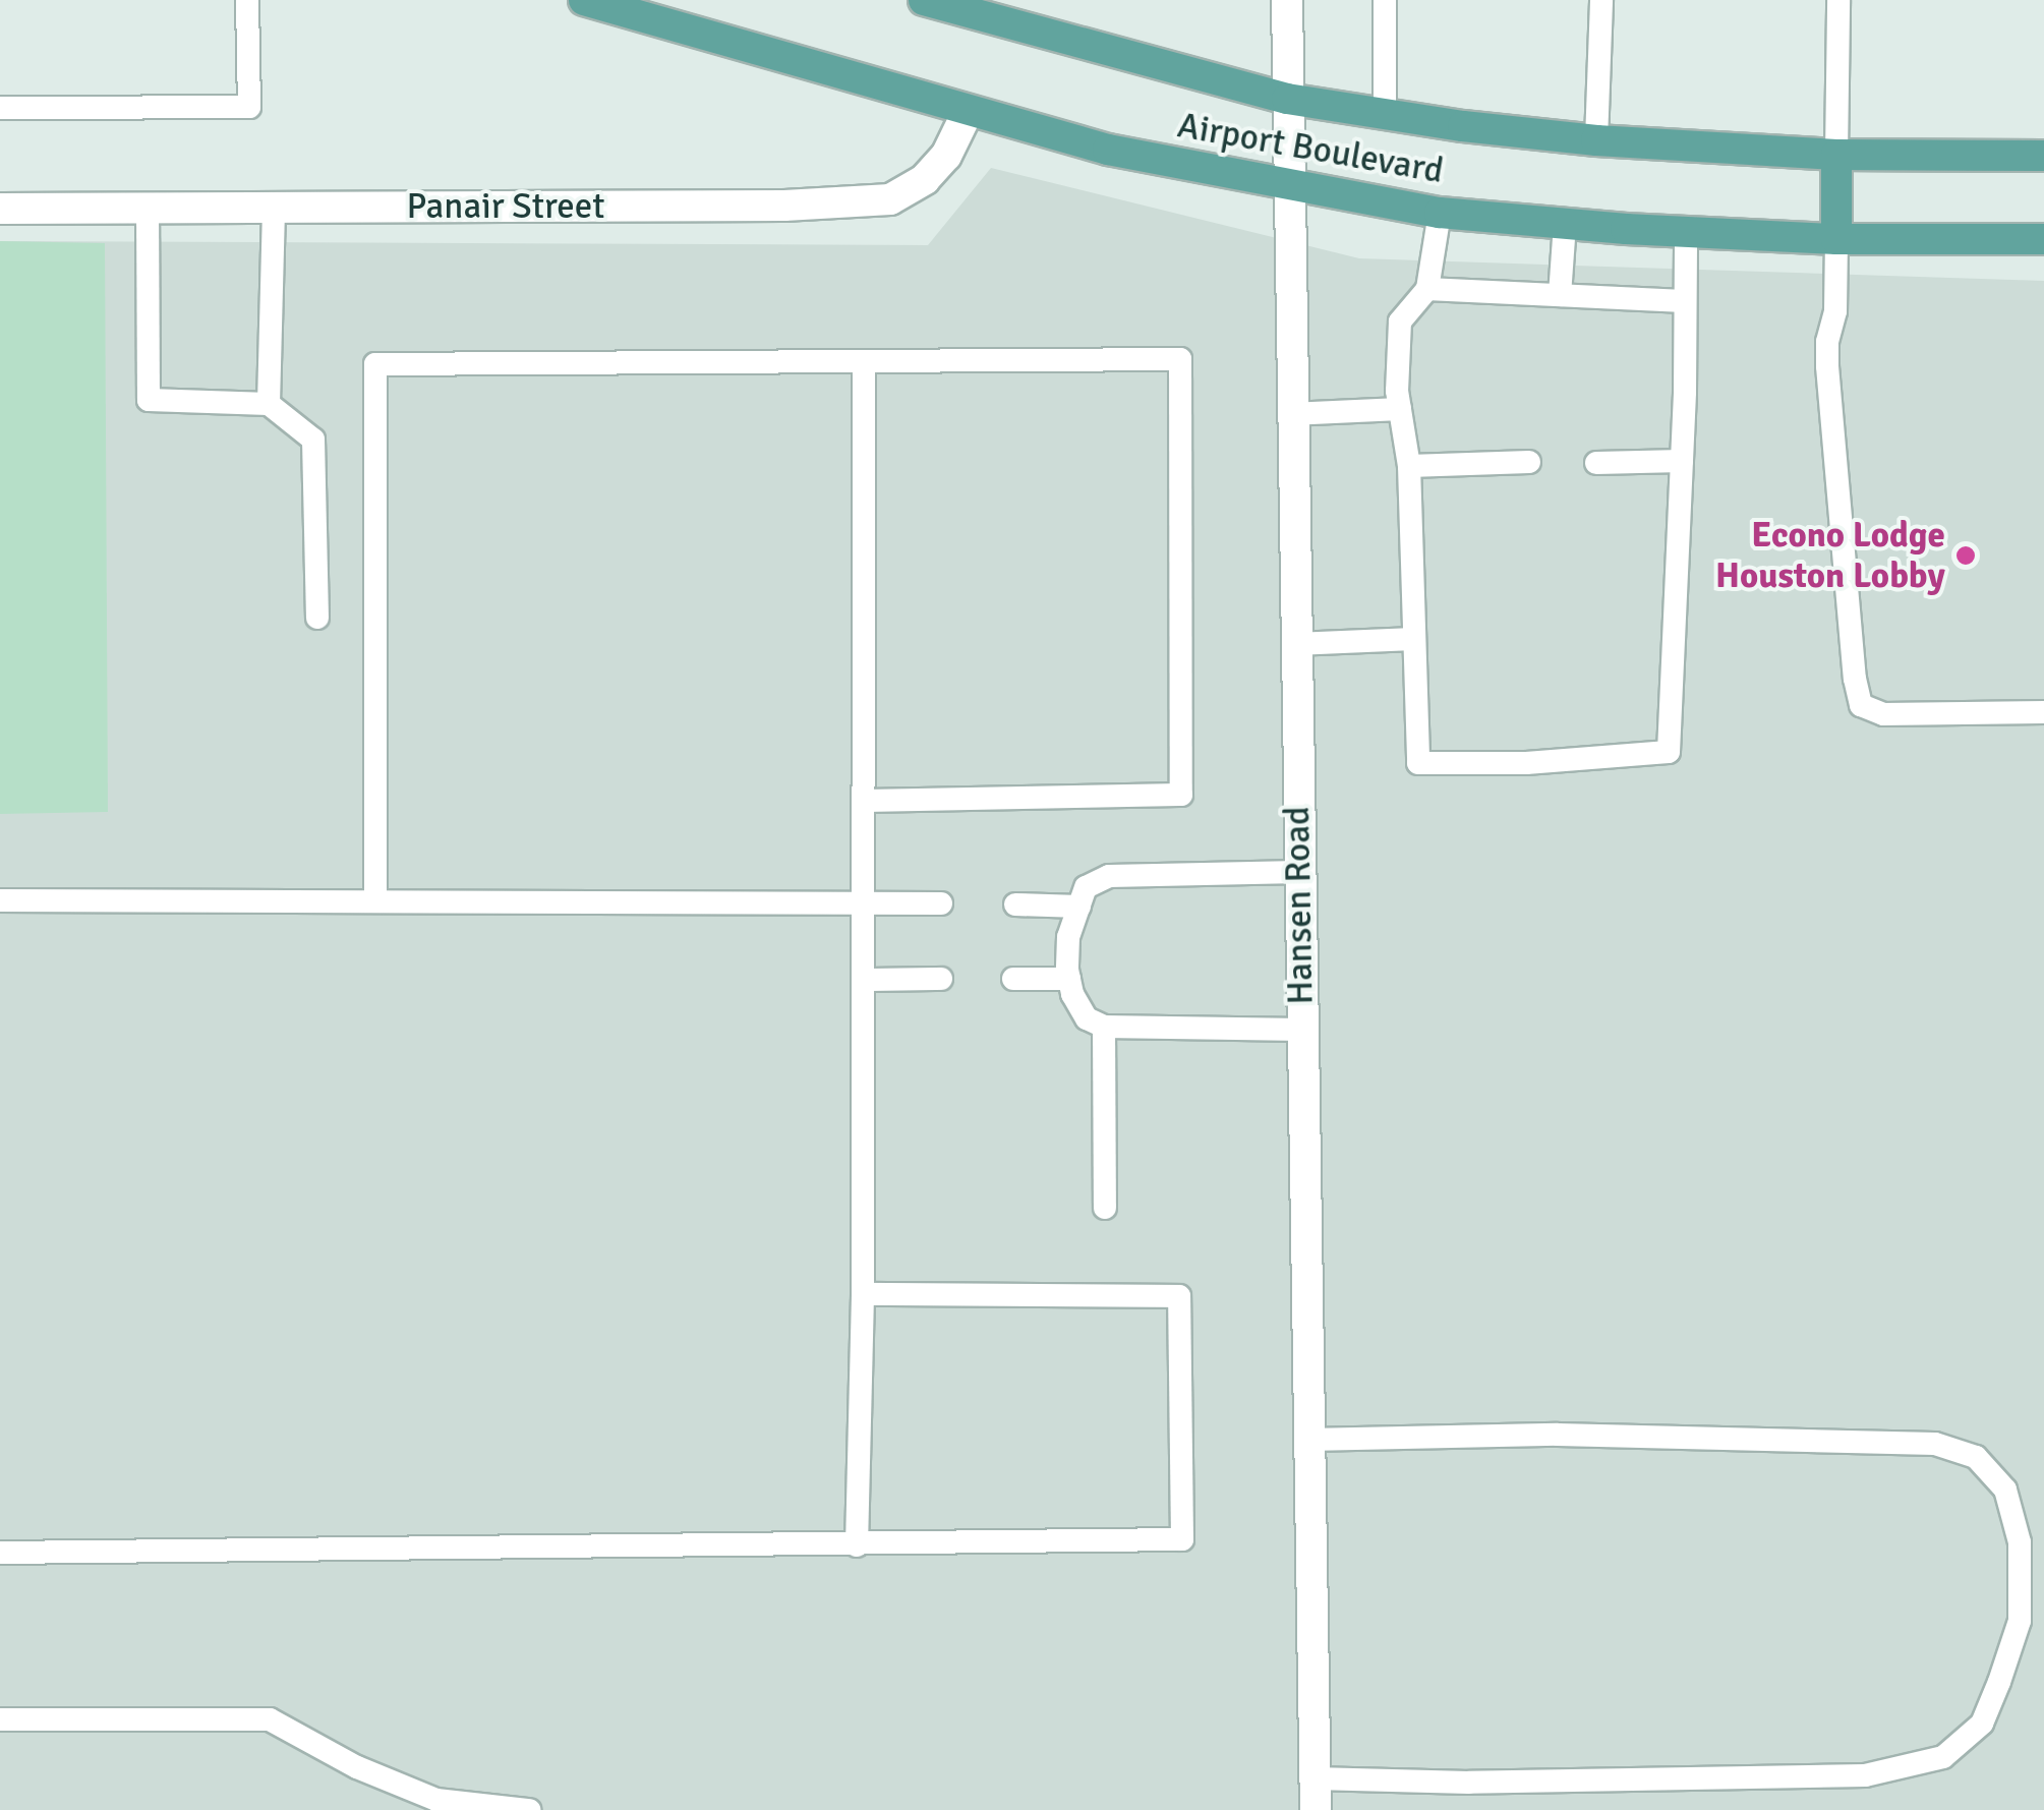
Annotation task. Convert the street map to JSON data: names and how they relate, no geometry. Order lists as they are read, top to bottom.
{
  "streets": {
    "main road": ["Airport Boulevard"],
    "street": ["Panair Street", "Hansen Road"]
  },
  "crossings": [
    ["Airport Boulevard", "Panair Street"],
    ["Airport Boulevard", "Hansen Road"]
  ],
  "places": ["Econo Lodge Houston Lobby"]
}
